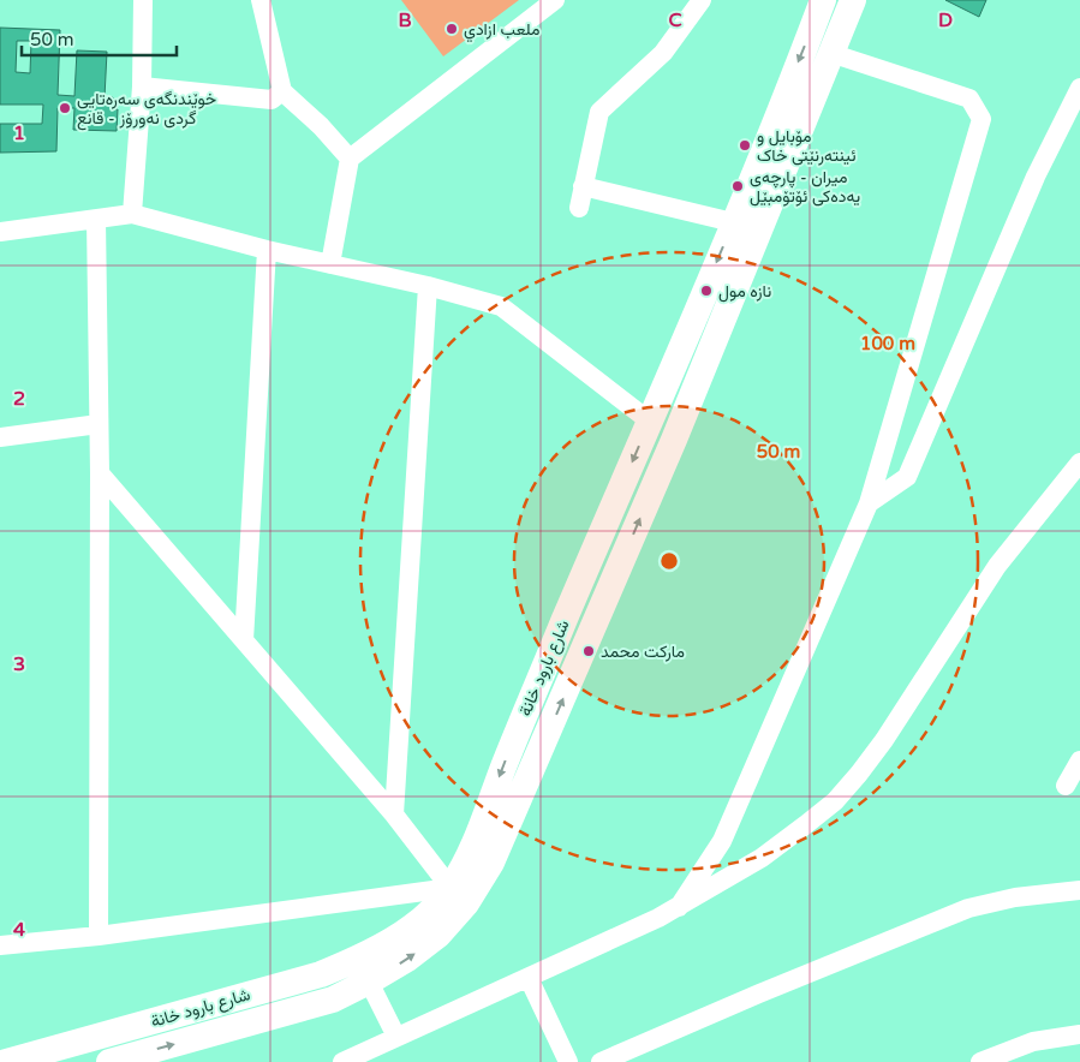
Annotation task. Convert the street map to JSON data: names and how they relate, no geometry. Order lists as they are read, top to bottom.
{
  "streets": {
    "main road": ["شارع بارود خانة"]
  },
  "places": [
    "ملعب ازادي",
    "خوێندنگەی سەرەتایی گردی نەورۆز - قانع",
    "مۆبایل و ئینتەرنێتی خاک",
    "میران - پارچەی یەدەکی ئۆتۆمبێل",
    "نازه مول",
    "ماركت محمد"
  ],
  "scale_bar": "50 m",
  "grid": {
    "columns": ["B", "C", "D"],
    "rows": [
      "1",
      "2",
      "3",
      "4"
    ]
  },
  "rings": ["100 m", "50 m"]
}
